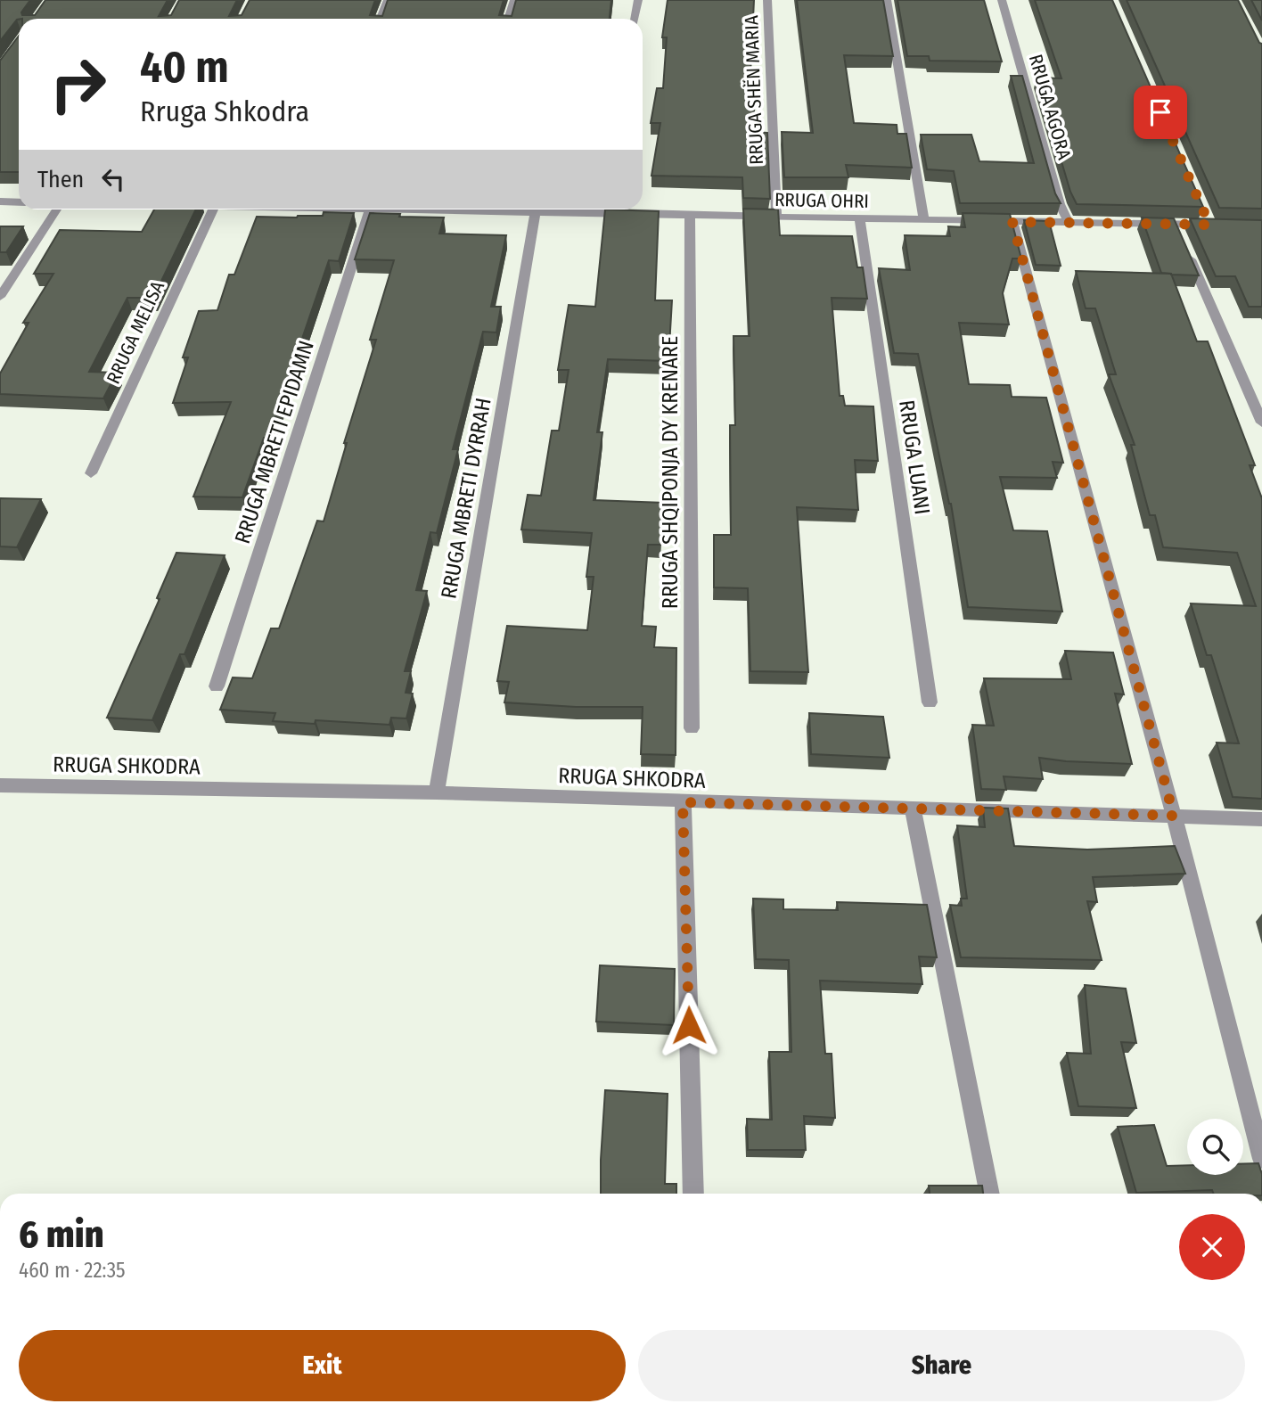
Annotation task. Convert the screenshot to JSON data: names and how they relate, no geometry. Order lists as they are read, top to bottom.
{
  "streets": {
    "street": [
      "RRUGA SHËN MARIA",
      "RRUGA AGORA",
      "RRUGA OHRI",
      "RRUGA MELISA",
      "RRUGA MBRETI EPIDAMN",
      "RRUGA LUANI",
      "RRUGA SHQIPONJA DY KRENARE",
      "RRUGA MBRETI DYRRAH",
      "RRUGA SHKODRA"
    ]
  },
  "crossings": [
    ["RRUGA SHËN MARIA", "RRUGA OHRI"],
    ["RRUGA AGORA", "RRUGA OHRI"],
    ["RRUGA OHRI", "RRUGA MBRETI EPIDAMN"],
    ["RRUGA OHRI", "RRUGA LUANI"],
    ["RRUGA OHRI", "RRUGA SHQIPONJA DY KRENARE"],
    ["RRUGA OHRI", "RRUGA MBRETI DYRRAH"],
    ["RRUGA MBRETI DYRRAH", "RRUGA SHKODRA"]
  ],
  "page": {
    "turn": ["40 m", "Rruga Shkodra"],
    "then": "Then",
    "heading": ["6 min", "460 m · 22:35"],
    "buttons": ["Exit", "Share"]
  }
}
